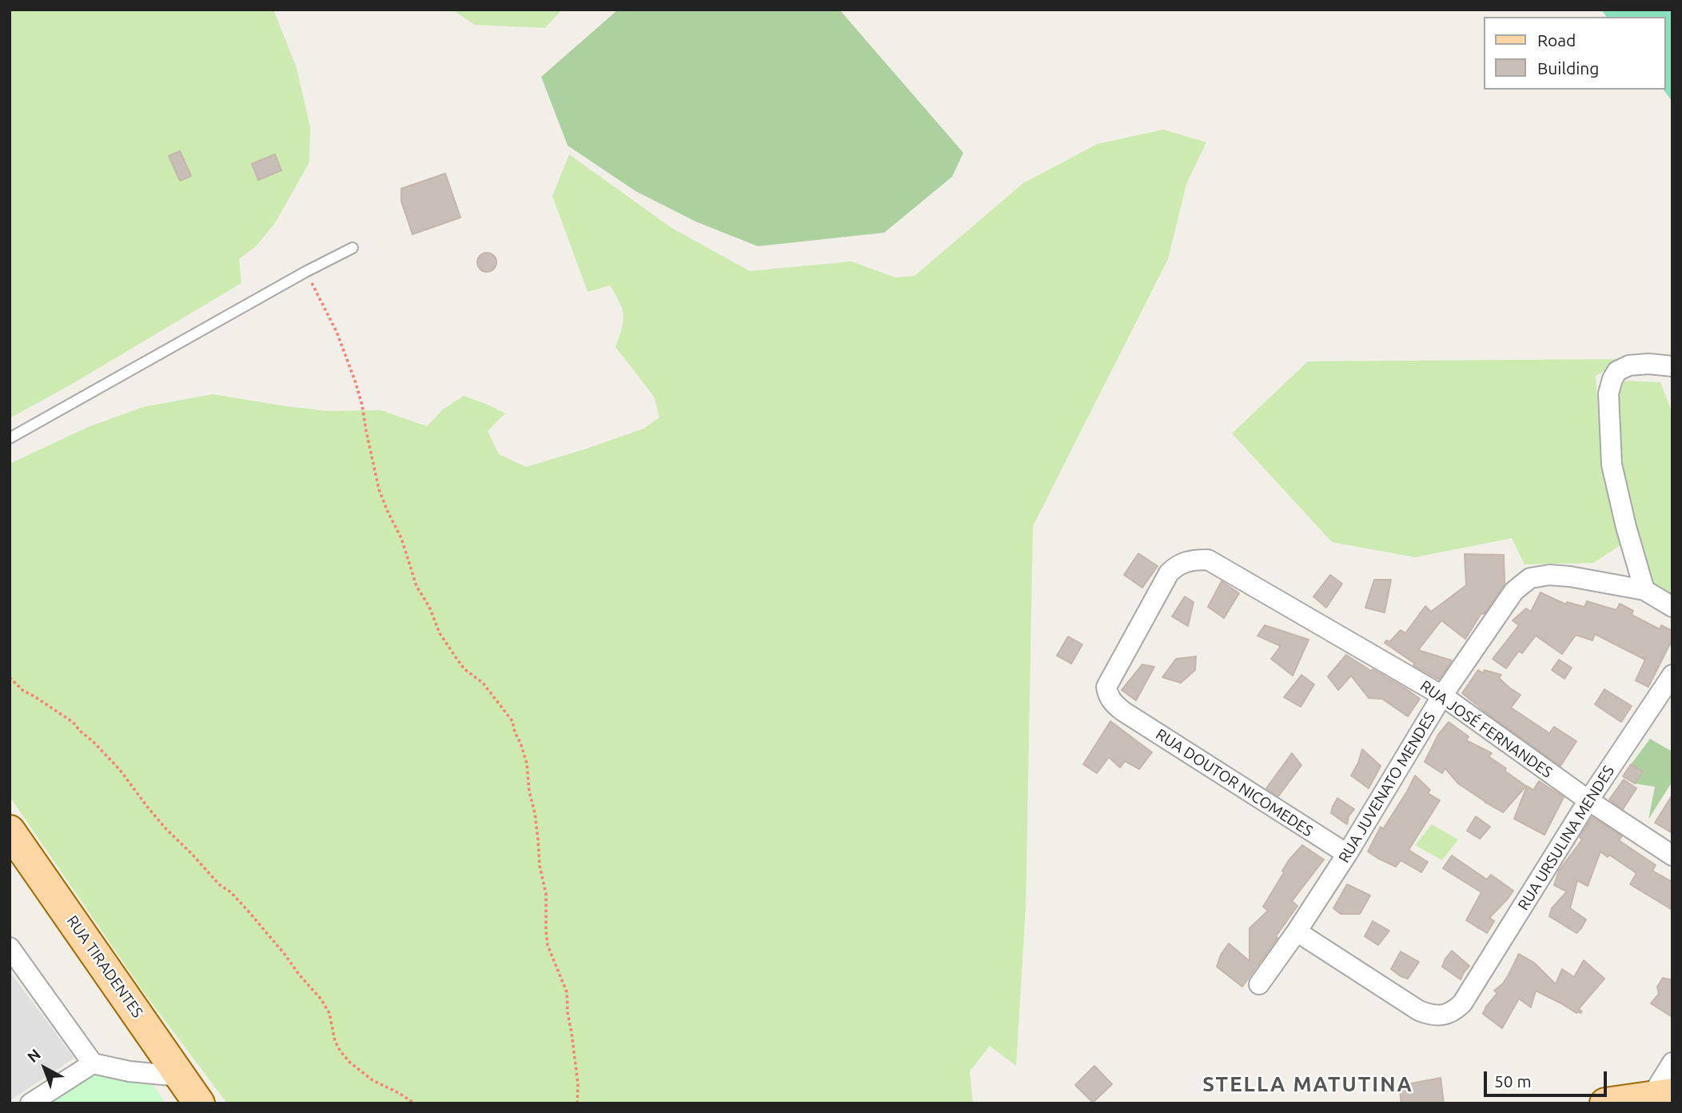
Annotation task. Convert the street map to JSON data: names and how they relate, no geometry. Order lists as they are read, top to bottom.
{
  "streets": {
    "main road": ["RUA TIRADENTES"],
    "street": [
      "RUA JOSÉ FERNANDES",
      "RUA DOUTOR NICOMEDES",
      "RUA JUVENATO MENDES",
      "RUA URSULINA MENDES"
    ]
  },
  "crossings": [
    ["RUA JOSÉ FERNANDES", "RUA DOUTOR NICOMEDES"],
    ["RUA JOSÉ FERNANDES", "RUA JUVENATO MENDES"],
    ["RUA JOSÉ FERNANDES", "RUA URSULINA MENDES"],
    ["RUA DOUTOR NICOMEDES", "RUA JUVENATO MENDES"],
    ["RUA JUVENATO MENDES", "RUA URSULINA MENDES"]
  ],
  "districts": ["STELLA MATUTINA"],
  "legend": ["Road", "Building"],
  "scale_bar": "50 m",
  "north": "top left"
}
